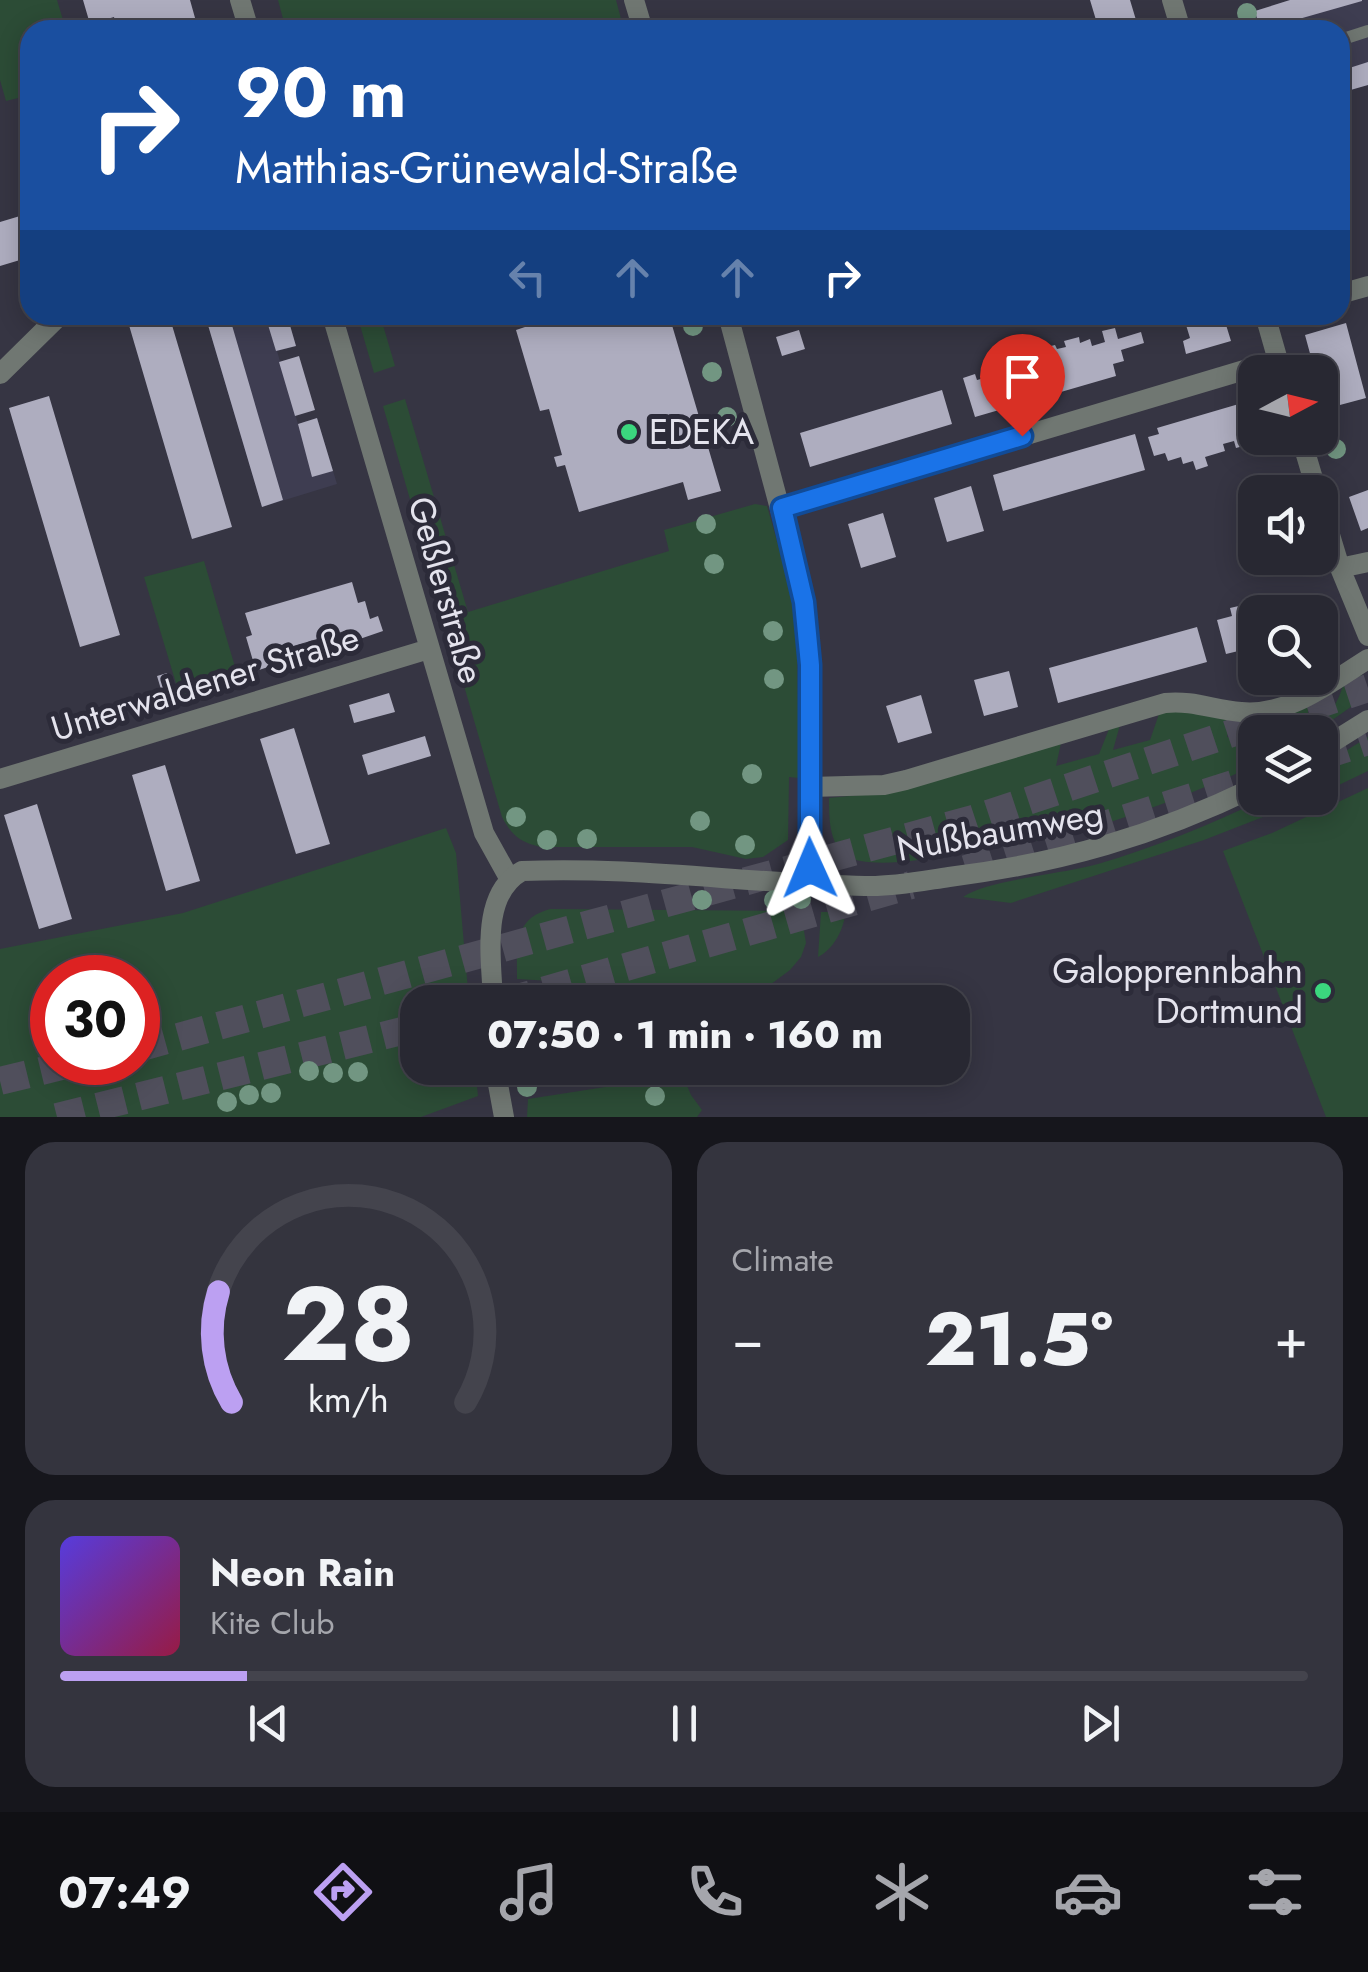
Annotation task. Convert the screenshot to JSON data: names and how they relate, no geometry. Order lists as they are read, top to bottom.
{
  "streets": {
    "street": ["Geßlerstraße", "Unterwaldener Straße", "Nußbaumweg"]
  },
  "crossings": [
    ["Geßlerstraße", "Unterwaldener Straße"],
    ["Geßlerstraße", "Nußbaumweg"]
  ],
  "places": ["EDEKA", "Galopprennbahn Dortmund"],
  "north": "right",
  "page": {
    "turn": ["90 m", "Matthias-Grünewald-Straße"],
    "limit": "30",
    "trip": "07:50 · 1 min · 160 m",
    "tile": "Climate",
    "heat": ["−", "21.5°", "+"],
    "song": ["Neon Rain", "Kite Club"],
    "tabs": "07:49",
    "gauge": ["28", "km/h"]
  }
}
